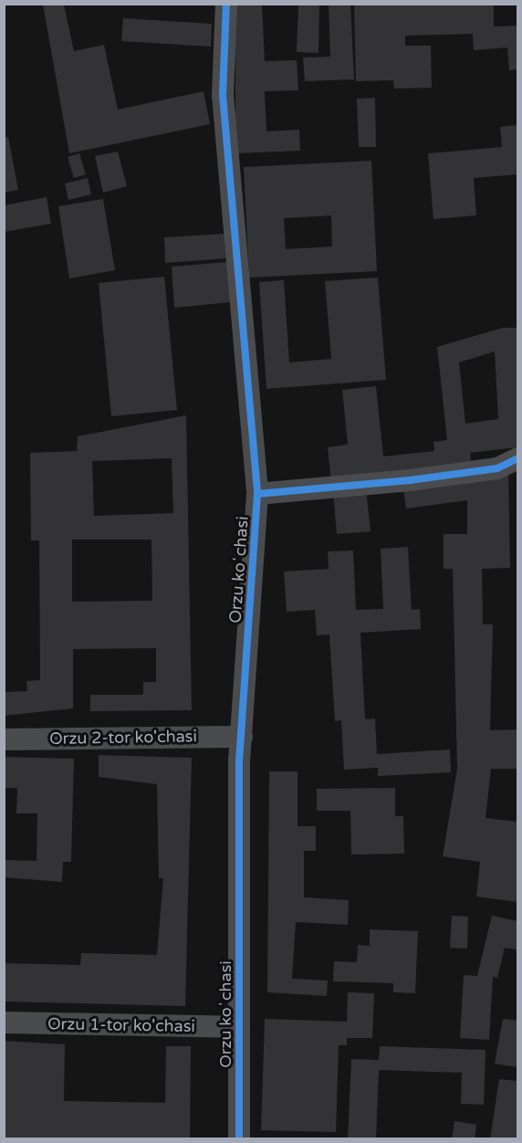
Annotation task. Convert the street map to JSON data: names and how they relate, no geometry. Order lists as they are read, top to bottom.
{
  "streets": {
    "street": ["Orzu koʻchasi", "Orzu 2-tor ko'chasi", "Orzu 1-tor ko'chasi"]
  },
  "crossings": [
    ["Orzu koʻchasi", "Orzu 2-tor ko'chasi"],
    ["Orzu koʻchasi", "Orzu 1-tor ko'chasi"]
  ]
}
